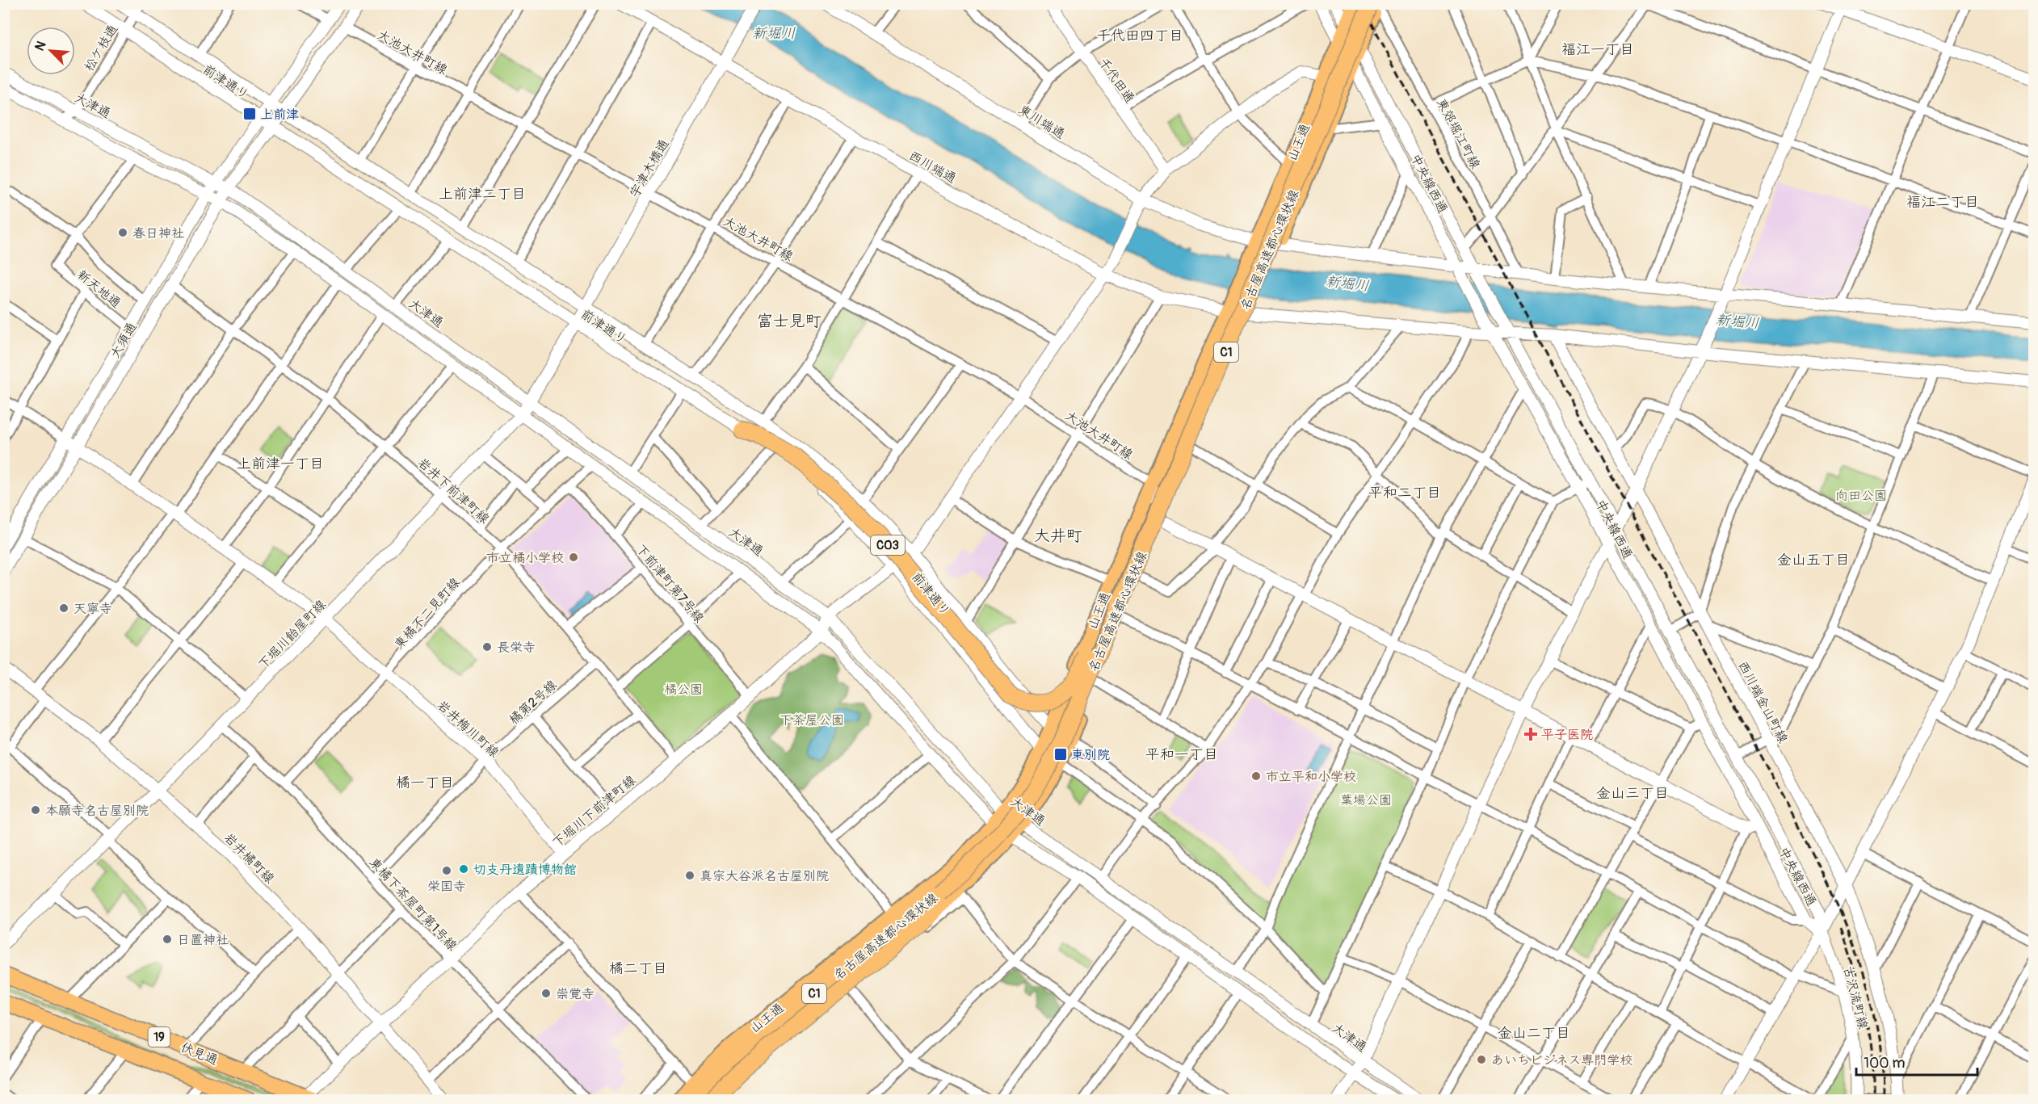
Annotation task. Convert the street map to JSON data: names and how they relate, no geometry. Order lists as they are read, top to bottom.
{
  "streets": {
    "highway": [
      "名古屋高速都心環状線",
      "C1",
      "C03",
      "19",
      "伏見通"
    ],
    "main road": ["山王通"],
    "street": [
      "松ケ枝通",
      "大池大井町線",
      "千代田通",
      "前津通り",
      "大津通",
      "東川端通",
      "東郊堀江町線",
      "西川端通",
      "宇津木橋通",
      "中央線西通",
      "新天地通",
      "大須通",
      "岩井下前津町線",
      "下前津町第7号線",
      "東橘不二見町線",
      "下堀川飴屋町線",
      "橘第2号線",
      "西川端金山町線",
      "岩井梅川町線",
      "下堀川下前津町線",
      "岩井橘町線",
      "東橘下茶屋町第1号線",
      "古沢流町線"
    ]
  },
  "crossings": [
    ["松ケ枝通", "前津通り"],
    ["松ケ枝通", "大津通"],
    ["大池大井町線", "山王通"],
    ["大池大井町線", "宇津木橋通"],
    ["前津通り", "山王通"],
    ["前津通り", "宇津木橋通"],
    ["前津通り", "大須通"],
    ["前津通り", "C03"],
    ["前津通り", "下堀川飴屋町線"],
    ["前津通り", "下堀川下前津町線"],
    ["大津通", "山王通"],
    ["大津通", "大須通"],
    ["大津通", "東橘不二見町線"],
    ["大津通", "下堀川飴屋町線"],
    ["大津通", "下堀川下前津町線"],
    ["東川端通", "東郊堀江町線"],
    ["東川端通", "山王通"],
    ["東川端通", "中央線西通"],
    ["東郊堀江町線", "山王通"],
    ["東郊堀江町線", "名古屋高速都心環状線"],
    ["山王通", "西川端通"],
    ["山王通", "中央線西通"],
    ["山王通", "名古屋高速都心環状線"],
    ["西川端通", "宇津木橋通"],
    ["西川端通", "中央線西通"],
    ["西川端通", "西川端金山町線"],
    ["宇津木橋通", "下堀川飴屋町線"],
    ["中央線西通", "古沢流町線"],
    ["名古屋高速都心環状線", "C03"],
    ["新天地通", "大須通"],
    ["大須通", "岩井下前津町線"],
    ["大須通", "岩井梅川町線"],
    ["岩井下前津町線", "東橘不二見町線"],
    ["岩井下前津町線", "下堀川飴屋町線"],
    ["岩井下前津町線", "橘第2号線"],
    ["岩井下前津町線", "下堀川下前津町線"],
    ["下前津町第7号線", "東橘不二見町線"],
    ["下前津町第7号線", "下堀川下前津町線"],
    ["東橘不二見町線", "岩井梅川町線"],
    ["東橘不二見町線", "東橘下茶屋町第1号線"],
    ["下堀川飴屋町線", "岩井梅川町線"],
    ["下堀川飴屋町線", "岩井橘町線"],
    ["下堀川飴屋町線", "東橘下茶屋町第1号線"],
    ["橘第2号線", "岩井梅川町線"],
    ["橘第2号線", "東橘下茶屋町第1号線"],
    ["岩井梅川町線", "下堀川下前津町線"],
    ["下堀川下前津町線", "岩井橘町線"],
    ["下堀川下前津町線", "東橘下茶屋町第1号線"],
    ["下堀川下前津町線", "伏見通"]
  ],
  "districts": [
    "千代田四丁目",
    "福江一丁目",
    "上前津二丁目",
    "福江二丁目",
    "富士見町",
    "上前津一丁目",
    "平和二丁目",
    "大井町",
    "金山五丁目",
    "平和一丁目",
    "橘一丁目",
    "金山三丁目",
    "橘二丁目",
    "金山二丁目"
  ],
  "water": ["新堀川"],
  "parks": [
    "向田公園",
    "橘公園",
    "下茶屋公園",
    "葉場公園"
  ],
  "places": {
    "transit": ["上前津", "東別院"],
    "other": [
      "春日神社",
      "市立橘小学校",
      "天寧寺",
      "長栄寺",
      "市立平和小学校",
      "本願寺名古屋別院",
      "切支丹遺蹟博物館",
      "栄国寺",
      "真宗大谷派名古屋別院",
      "日置神社",
      "崇覚寺",
      "あいちビジネス専門学校"
    ],
    "health": ["平子医院"]
  },
  "scale_bar": "100 m",
  "north": "top left"
}
